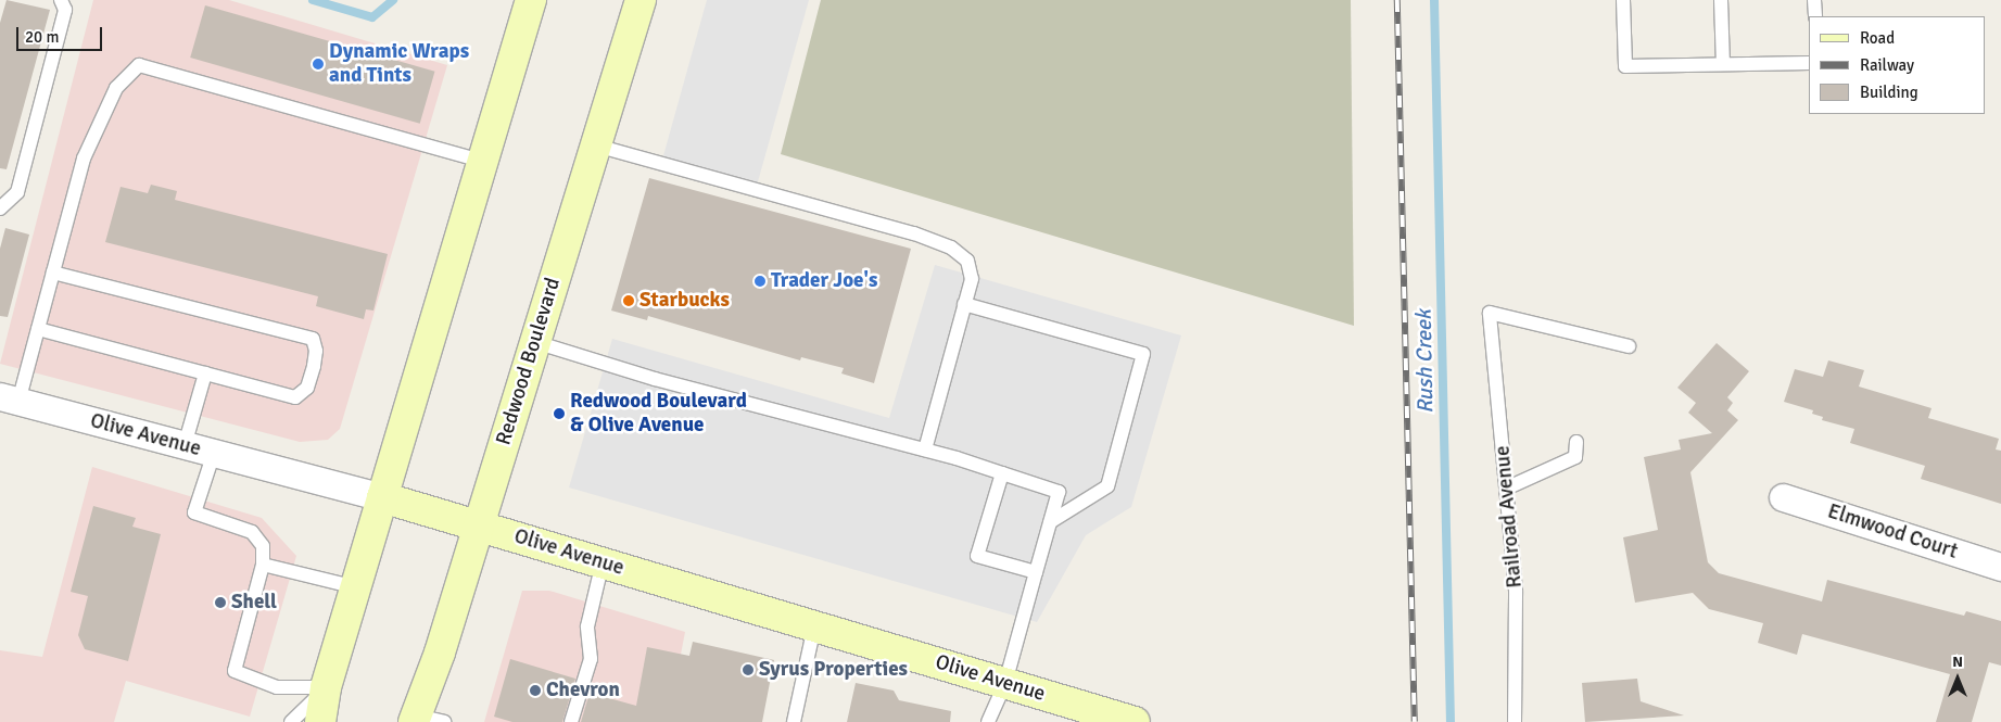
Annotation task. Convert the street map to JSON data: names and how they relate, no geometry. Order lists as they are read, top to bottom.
{
  "streets": {
    "main road": ["Redwood Boulevard", "Olive Avenue"],
    "street": ["Elmwood Court"],
    "lane": ["Railroad Avenue"]
  },
  "crossings": [
    ["Redwood Boulevard", "Olive Avenue"]
  ],
  "water": ["Rush Creek"],
  "places": [
    "Dynamic Wraps and Tints",
    "Trader Joe's",
    "Starbucks",
    "Redwood Boulevard & Olive Avenue",
    "Shell",
    "Syrus Properties",
    "Chevron"
  ],
  "legend": ["Road", "Railway", "Building"],
  "scale_bar": "20 m",
  "north": "top"
}
